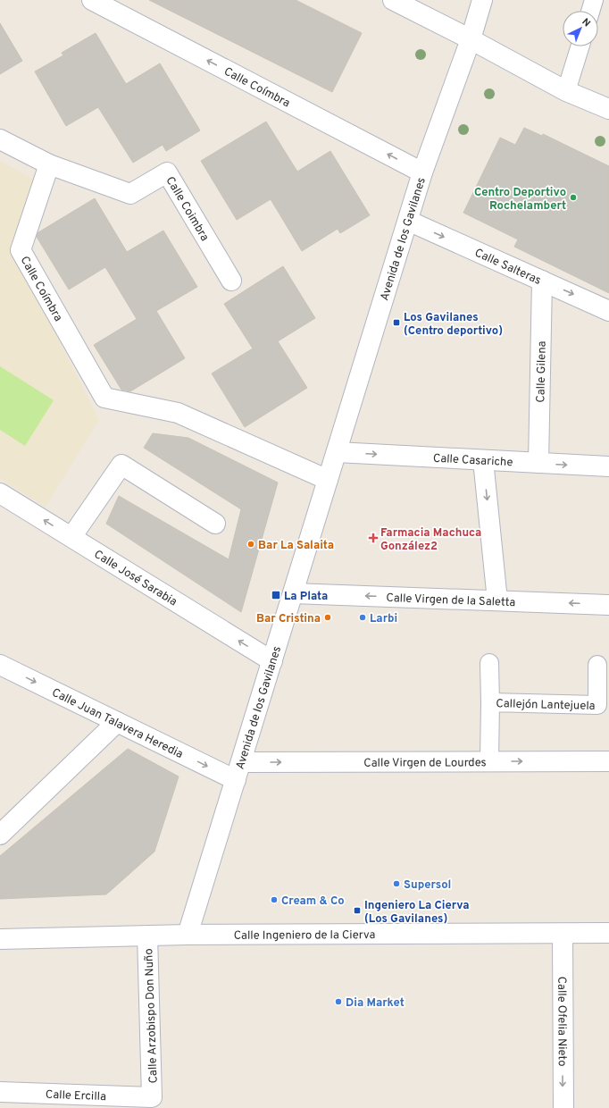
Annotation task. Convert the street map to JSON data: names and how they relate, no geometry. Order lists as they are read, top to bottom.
{
  "streets": {
    "street": [
      "Calle Coímbra",
      "Calle Coimbra",
      "Avenida de los Gavilanes",
      "Calle Salteras",
      "Calle Gilena",
      "Calle Casariche",
      "Calle José Sarabia",
      "Calle Virgen de la Saletta",
      "Callejón Lantejuela",
      "Calle Juan Talavera Heredia",
      "Calle Virgen de Lourdes",
      "Calle Ingeniero de la Cierva",
      "Calle Arzobispo Don Nuño",
      "Calle Ofelia Nieto",
      "Calle Ercilla"
    ]
  },
  "crossings": [
    ["Calle Coímbra", "Calle Coimbra"],
    ["Calle Coímbra", "Avenida de los Gavilanes"],
    ["Avenida de los Gavilanes", "Calle Salteras"],
    ["Avenida de los Gavilanes", "Calle Casariche"],
    ["Avenida de los Gavilanes", "Calle José Sarabia"],
    ["Avenida de los Gavilanes", "Calle Virgen de la Saletta"],
    ["Avenida de los Gavilanes", "Calle Juan Talavera Heredia"],
    ["Avenida de los Gavilanes", "Calle Virgen de Lourdes"],
    ["Avenida de los Gavilanes", "Calle Ingeniero de la Cierva"],
    ["Calle Salteras", "Calle Gilena"],
    ["Calle Gilena", "Calle Casariche"],
    ["Callejón Lantejuela", "Calle Virgen de Lourdes"],
    ["Calle Juan Talavera Heredia", "Calle Virgen de Lourdes"],
    ["Calle Ingeniero de la Cierva", "Calle Arzobispo Don Nuño"],
    ["Calle Ingeniero de la Cierva", "Calle Ofelia Nieto"],
    ["Calle Arzobispo Don Nuño", "Calle Ercilla"]
  ],
  "one_way": [
    "Calle Salteras",
    "Calle Casariche",
    "Calle José Sarabia",
    "Calle Virgen de la Saletta",
    "Calle Juan Talavera Heredia",
    "Calle Virgen de Lourdes",
    "Calle Ofelia Nieto"
  ],
  "places": {
    "other": [
      "Centro Deportivo Rochelambert",
      "Bar La Salaita",
      "Bar Cristina",
      "Larbi",
      "Supersol",
      "Cream & Co",
      "Dia Market"
    ],
    "transit": ["Los Gavilanes (Centro deportivo)", "La Plata", "Ingeniero La Cierva (Los Gavilanes)"],
    "health": ["Farmacia Machuca González2"]
  },
  "north": "top right"
}
